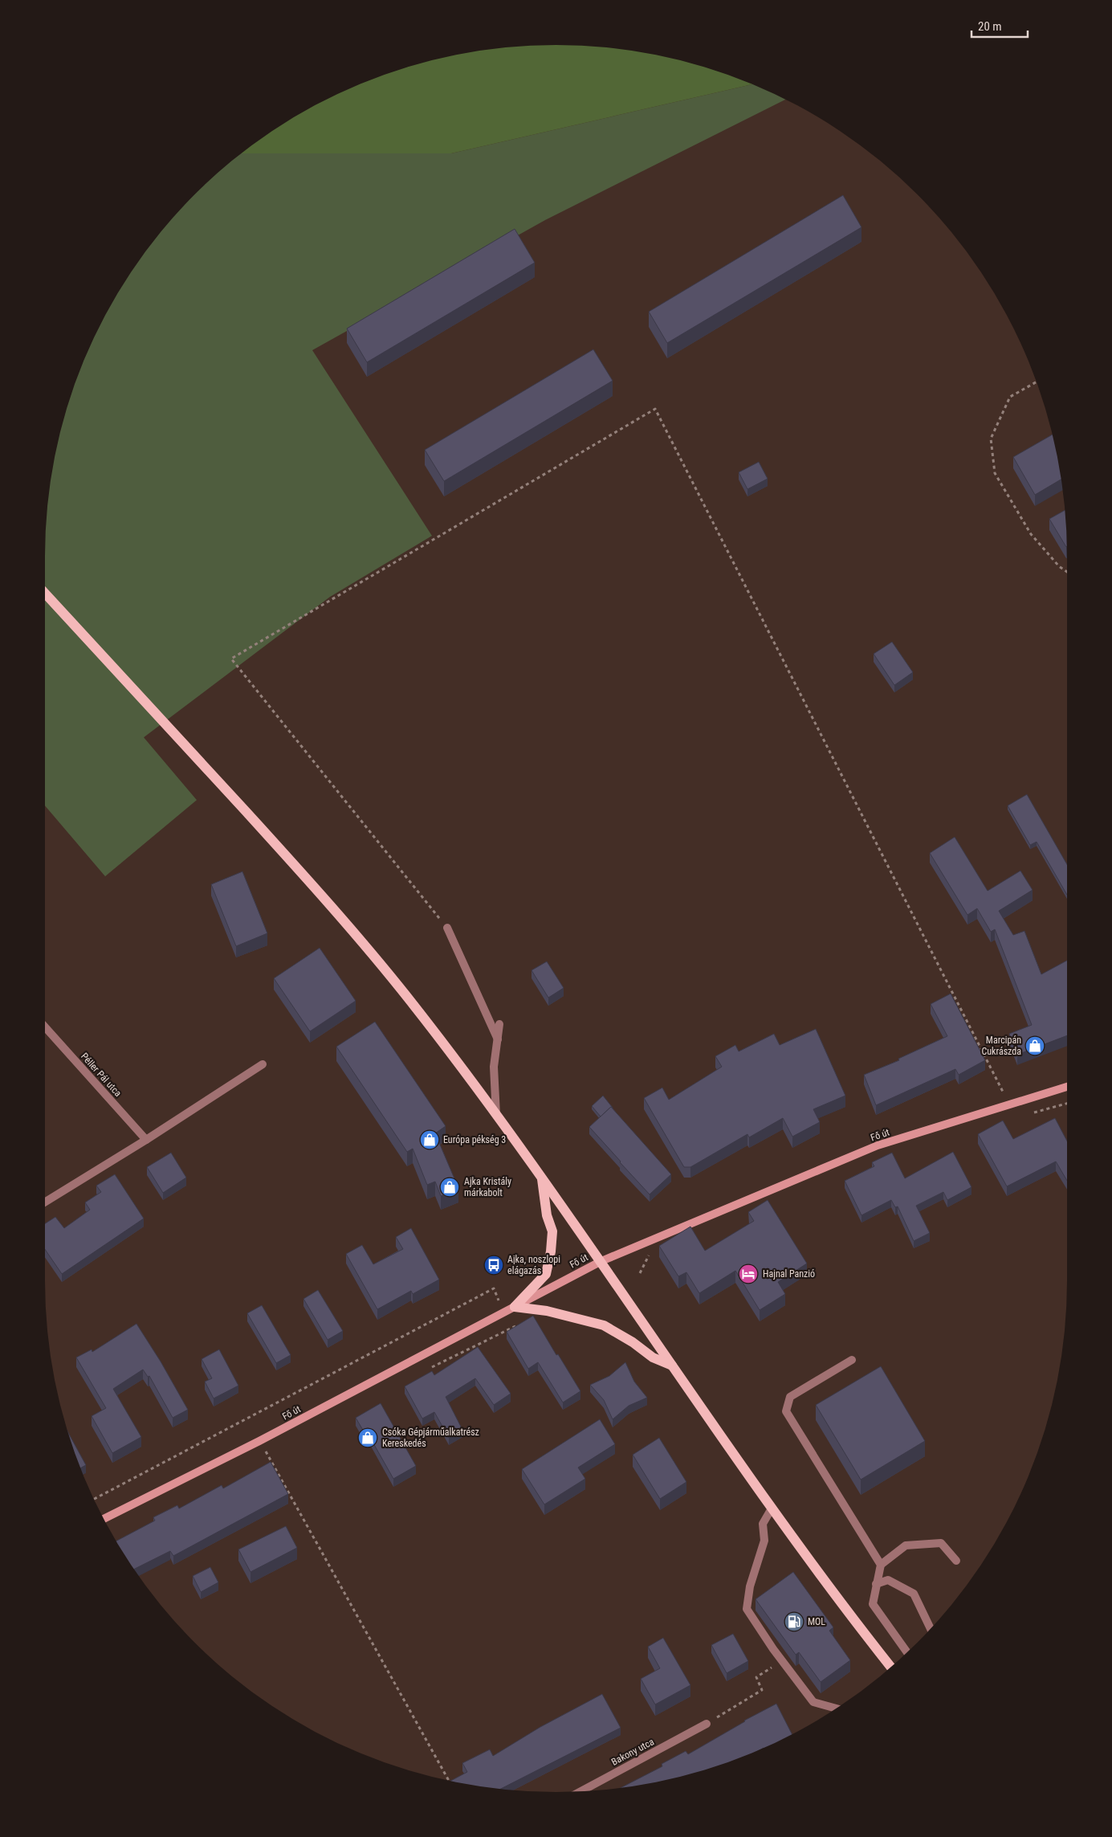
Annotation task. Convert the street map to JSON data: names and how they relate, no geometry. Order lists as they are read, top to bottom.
{
  "streets": {
    "main road": ["Fő út"],
    "street": ["Péller Pál utca", "Bakony utca"]
  },
  "places": {
    "shop": [
      "Marcipán Cukrászda",
      "Európa pékség 3",
      "Ajka Kristály márkabolt",
      "Csóka Gépjárműalkatrész Kereskedés"
    ],
    "bus stop": ["Ajka, noszlopi elágazás"],
    "hotel": ["Hajnal Panzió"],
    "fuel station": ["MOL"]
  },
  "scale_bar": "20 m"
}
